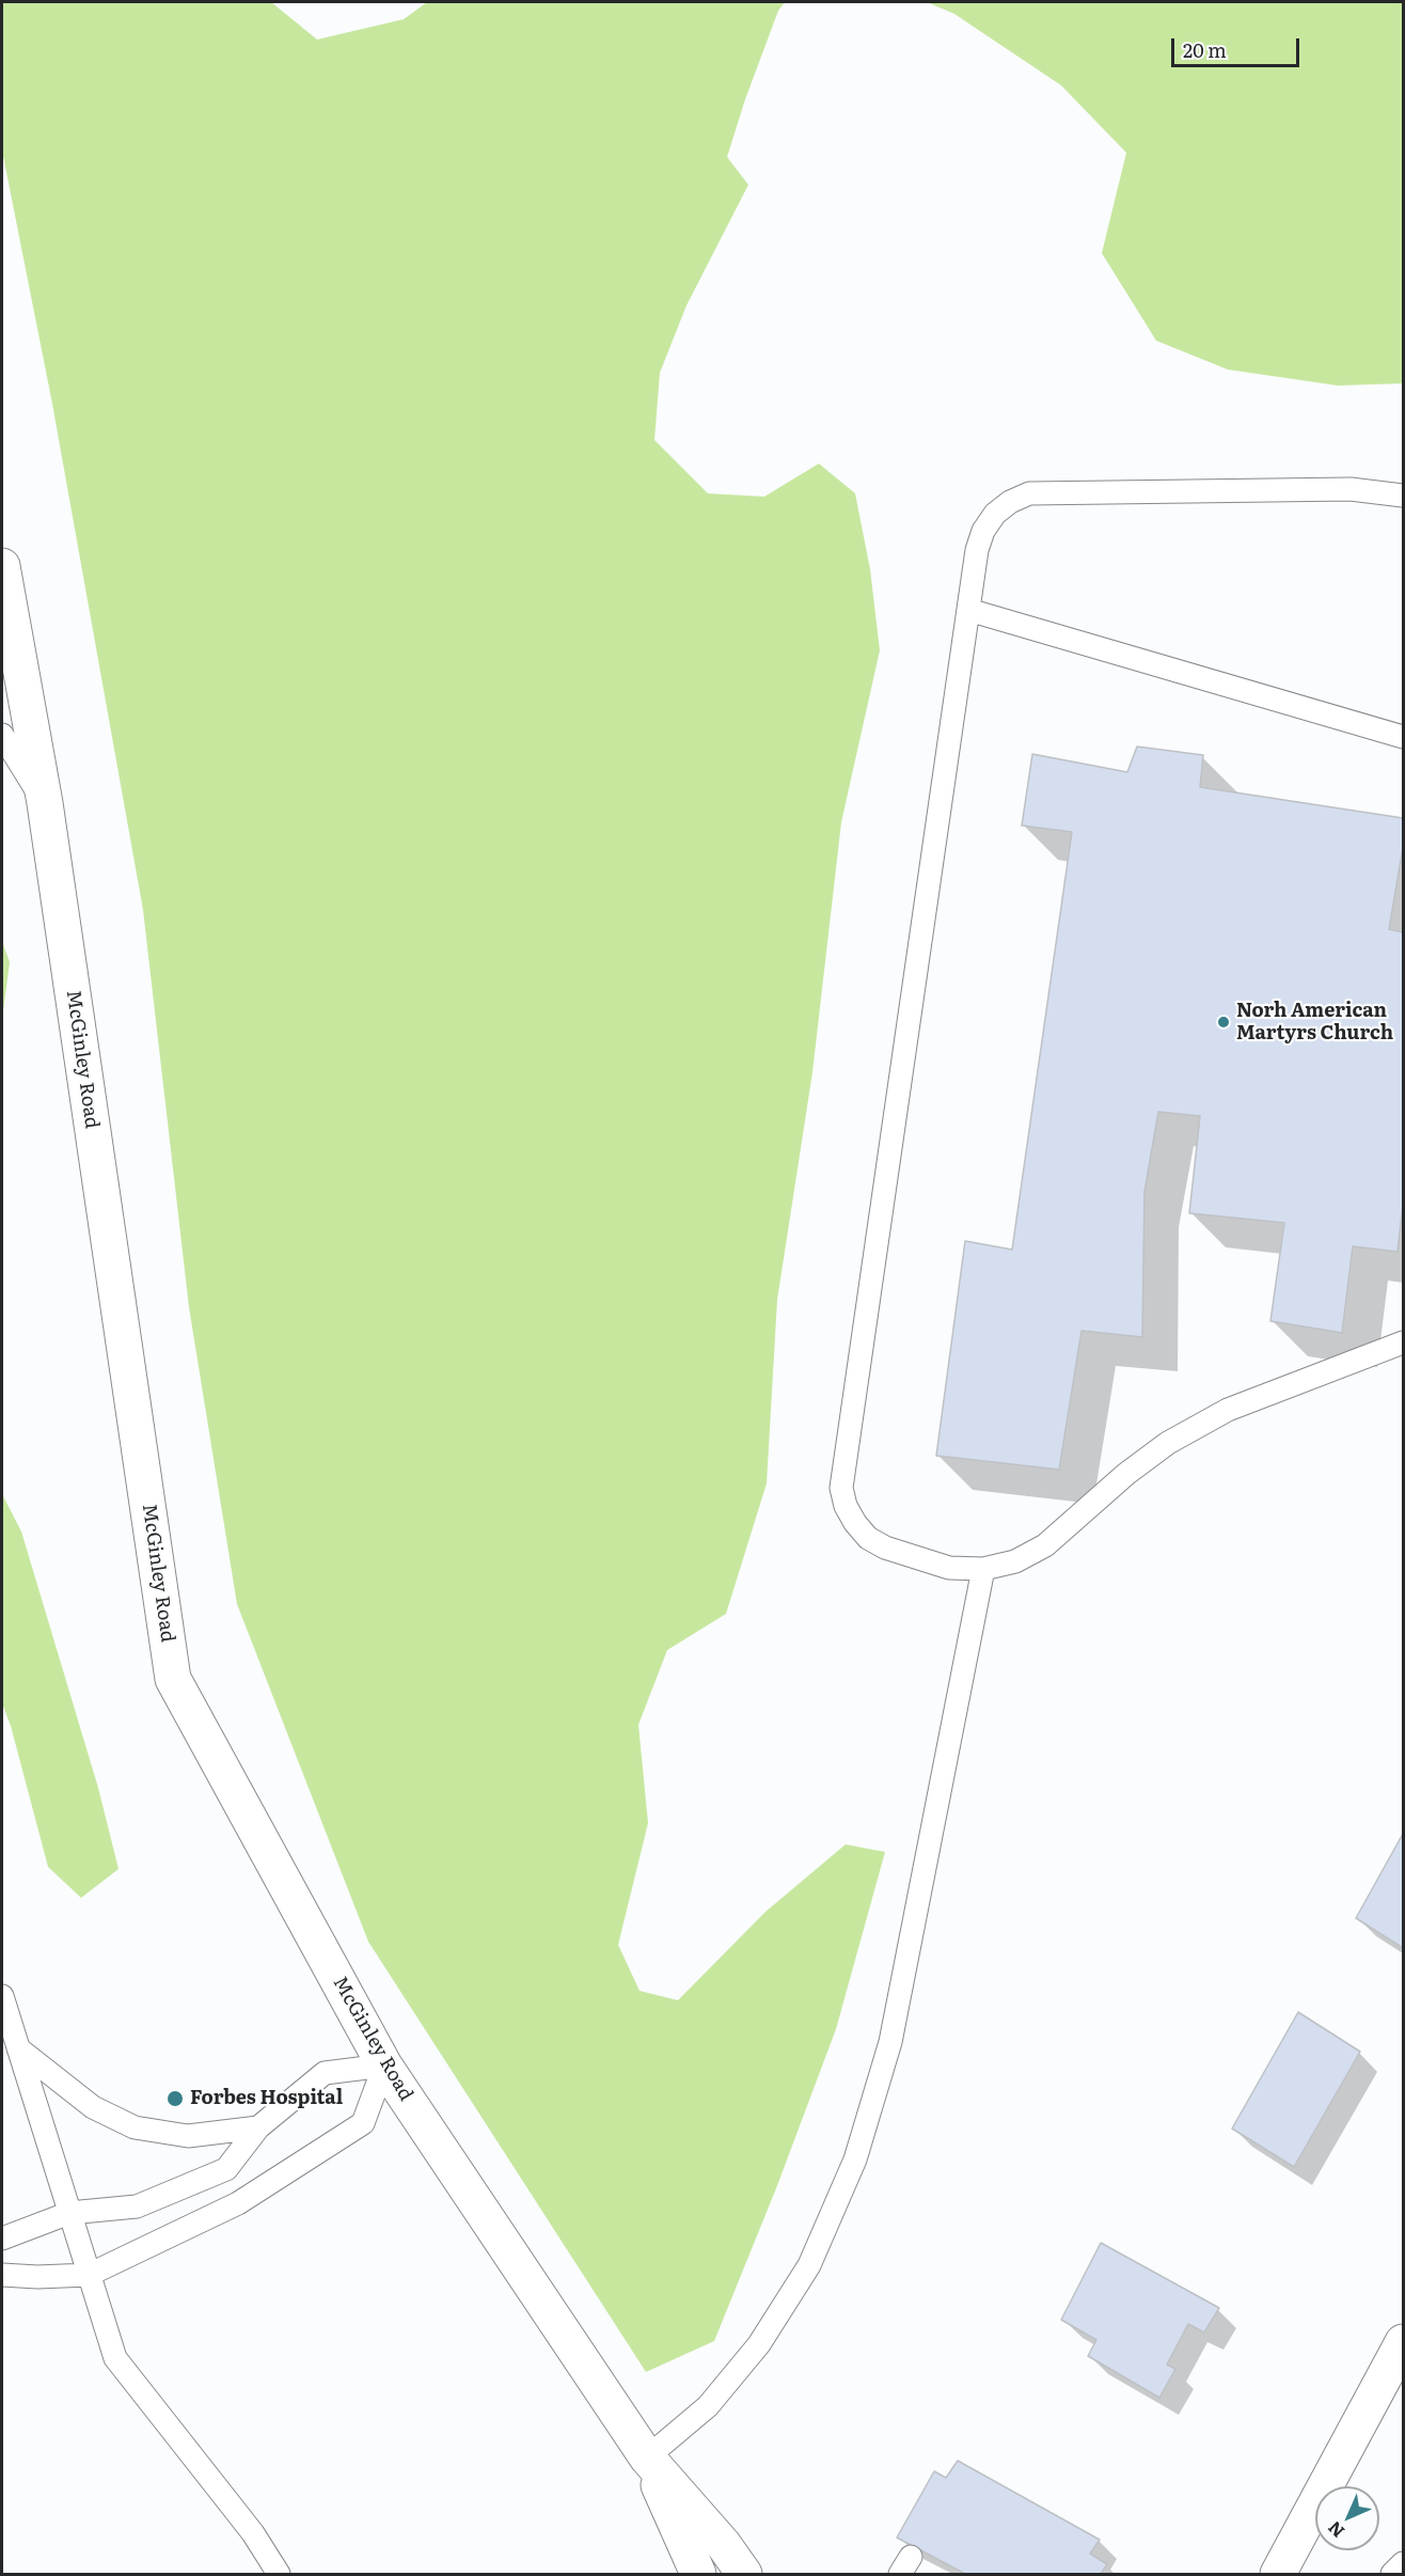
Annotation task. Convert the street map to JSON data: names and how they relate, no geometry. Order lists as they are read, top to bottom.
{
  "streets": {
    "street": ["McGinley Road"]
  },
  "places": ["Norh American Martyrs Church", "Forbes Hospital"],
  "scale_bar": "20 m",
  "north": "bottom left"
}
